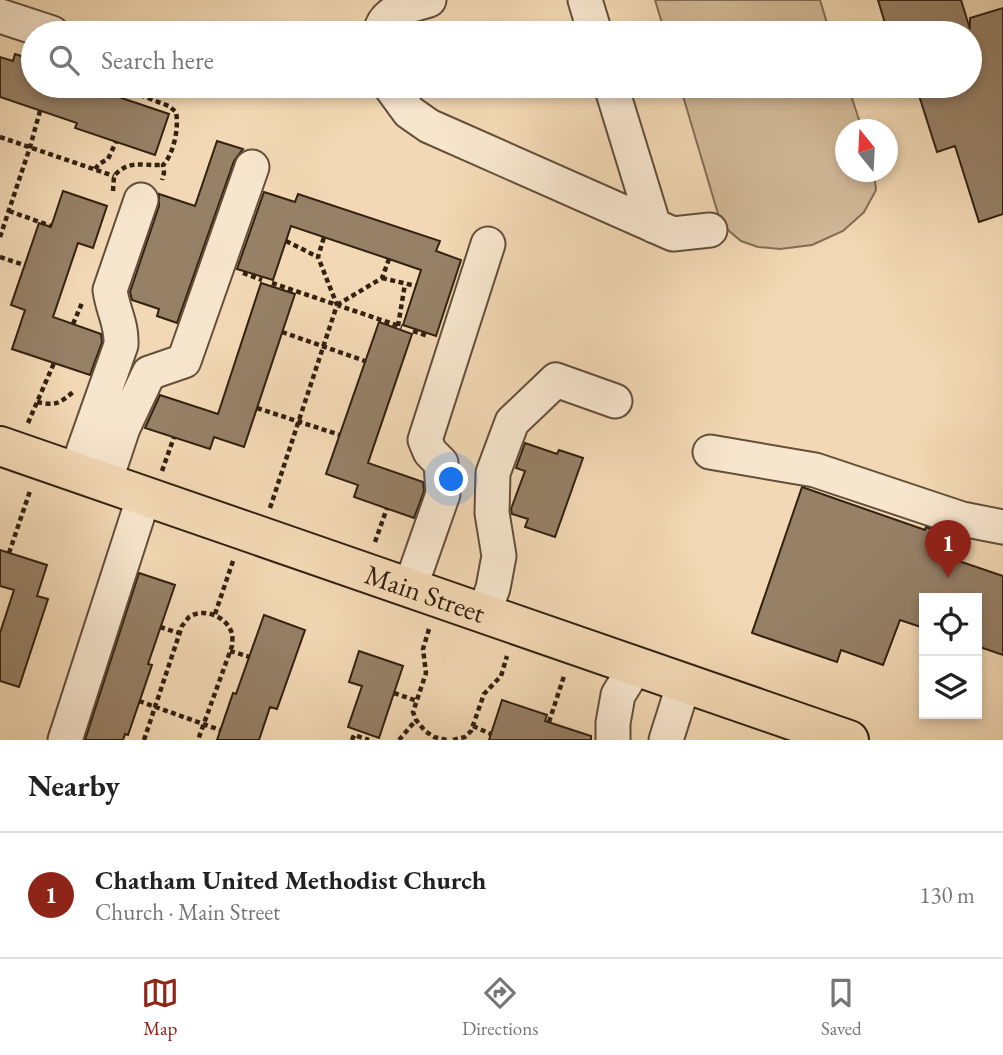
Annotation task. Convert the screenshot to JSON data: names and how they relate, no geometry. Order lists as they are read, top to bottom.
{
  "streets": {
    "main road": ["Main Street"]
  },
  "north": "top",
  "page": {
    "search": "Search here",
    "pins": "1",
    "heading": "Nearby",
    "list": [
      {
        "mark": "1",
        "name": "Chatham United Methodist Church",
        "note": "Church · Main Street",
        "value": "130 m"
      }
    ],
    "nav": ["Map", "Directions", "Saved"]
  }
}
